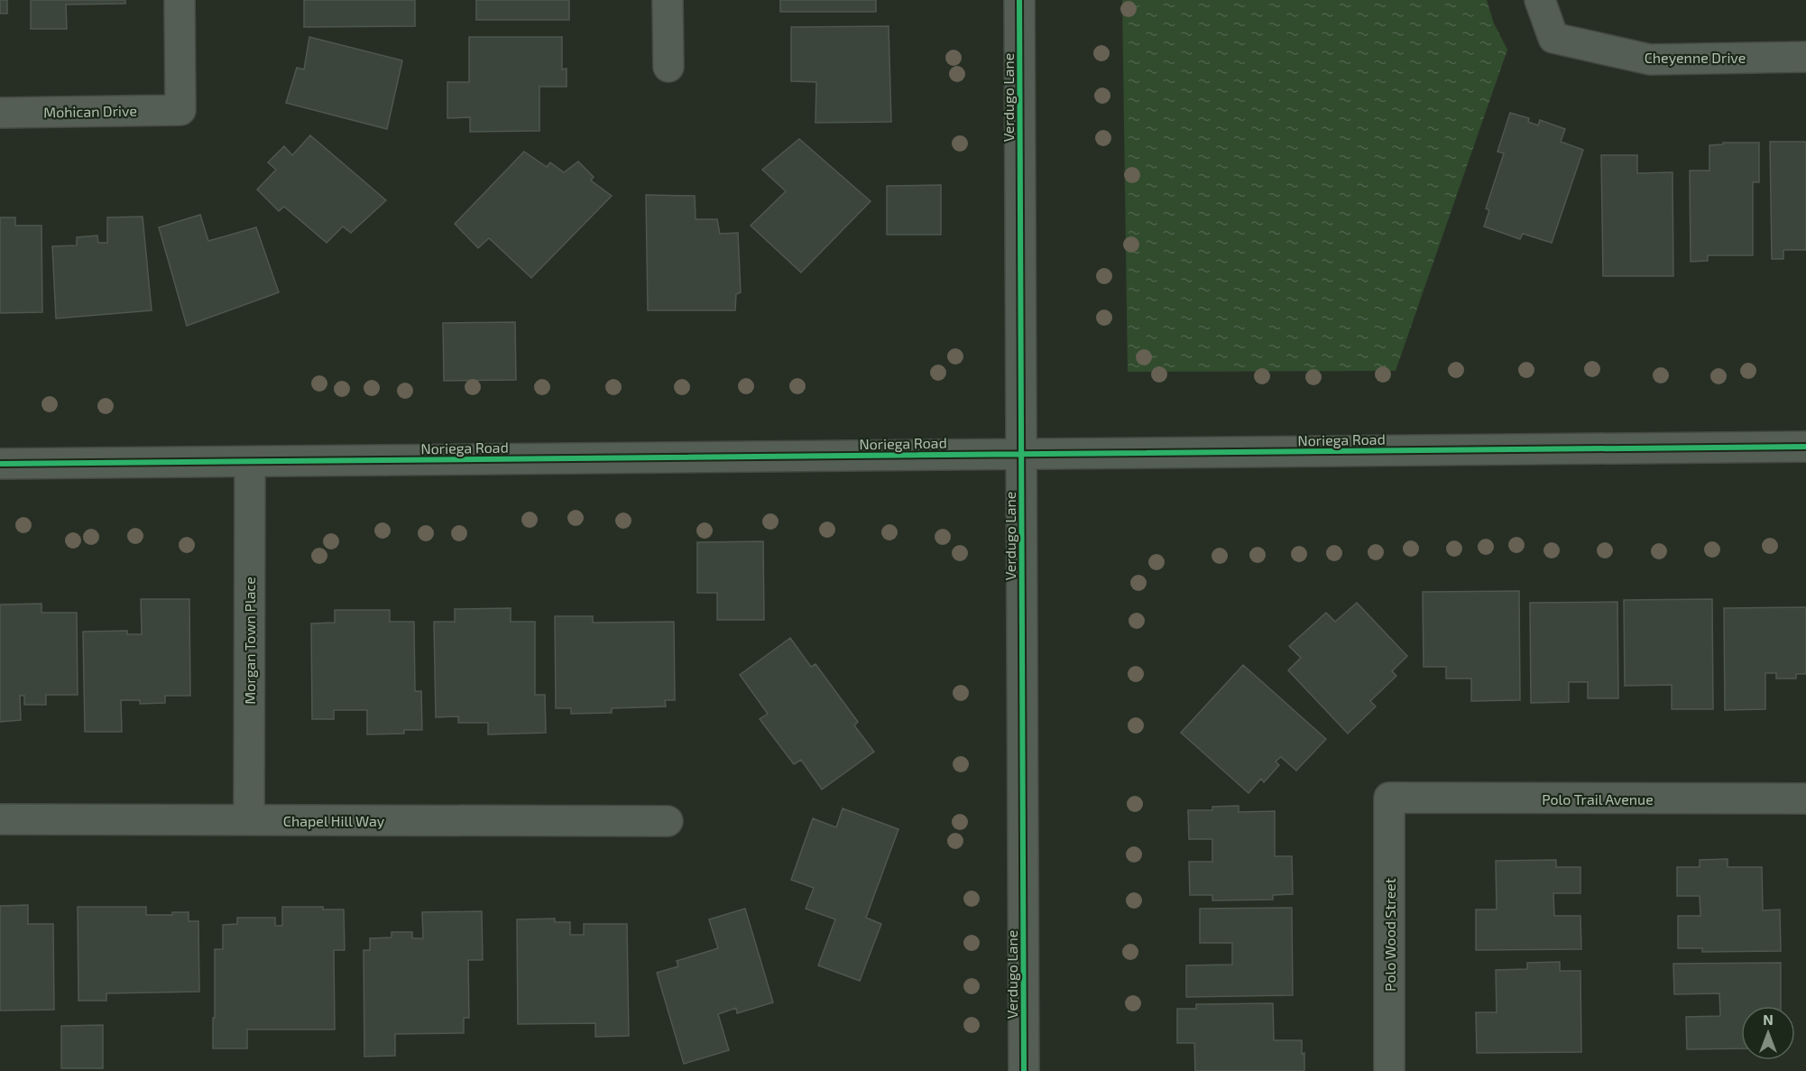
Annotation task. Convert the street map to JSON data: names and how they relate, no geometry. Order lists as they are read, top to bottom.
{
  "streets": {
    "street": [
      "Cheyenne Drive",
      "Verdugo Lane",
      "Mohican Drive",
      "Noriega Road",
      "Morgan Town Place",
      "Polo Trail Avenue",
      "Chapel Hill Way",
      "Polo Wood Street"
    ]
  },
  "crossings": [
    ["Verdugo Lane", "Noriega Road"],
    ["Noriega Road", "Morgan Town Place"],
    ["Morgan Town Place", "Chapel Hill Way"],
    ["Polo Trail Avenue", "Polo Wood Street"]
  ],
  "north": "top"
}
